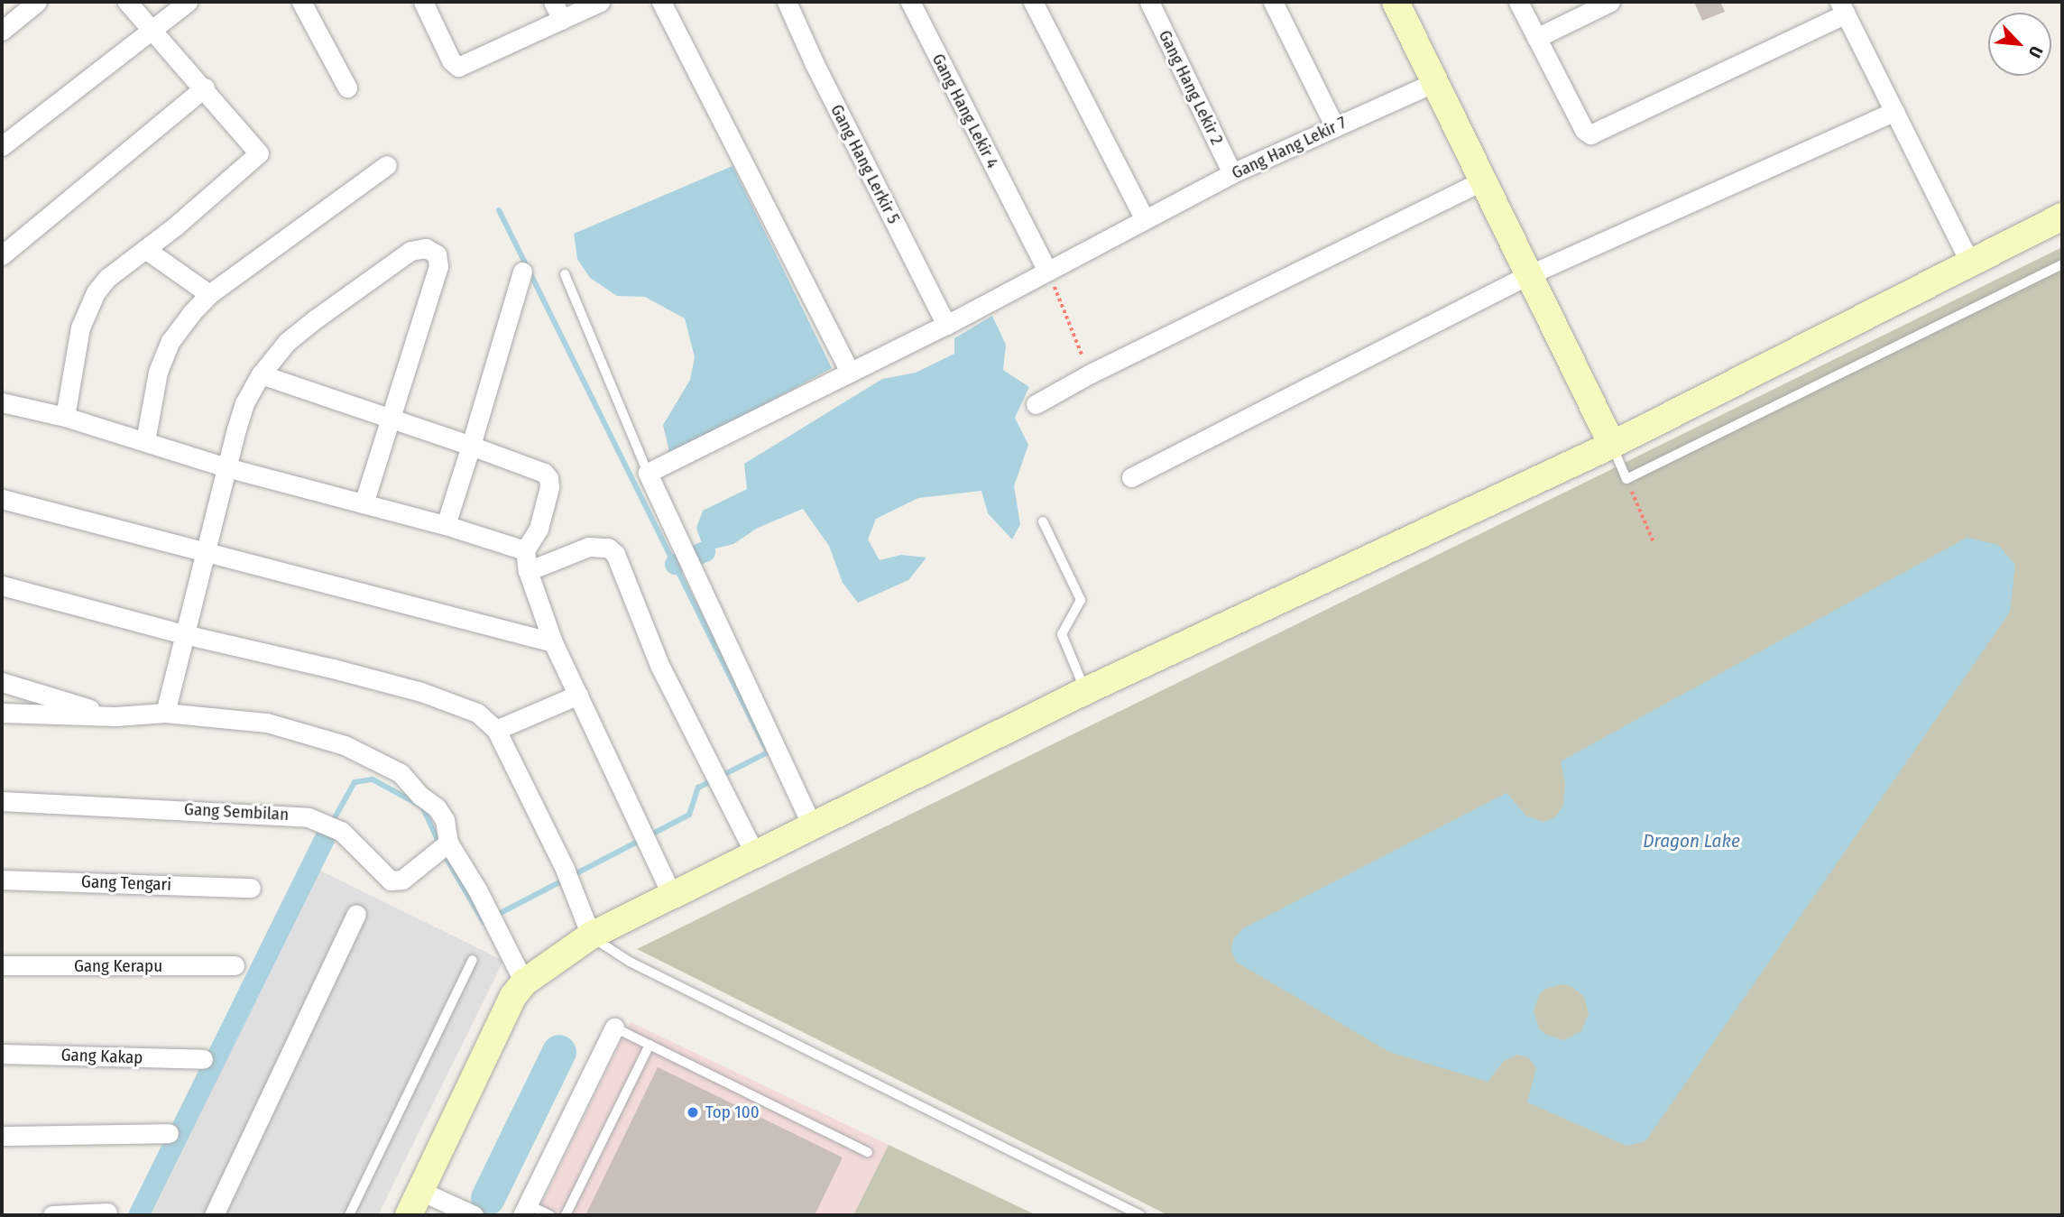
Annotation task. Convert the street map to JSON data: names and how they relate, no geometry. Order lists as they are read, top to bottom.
{
  "streets": {
    "street": [
      "Gang Hang Lekir 2",
      "Gang Hang Lekir 4",
      "Gang Hang Lekir 7",
      "Gang Hang Lerkir 5",
      "Gang Sembilan",
      "Gang Tengari",
      "Gang Kerapu",
      "Gang Kakap"
    ]
  },
  "crossings": [
    ["Gang Hang Lekir 2", "Gang Hang Lekir 7"],
    ["Gang Hang Lekir 4", "Gang Hang Lekir 7"],
    ["Gang Hang Lekir 7", "Gang Hang Lerkir 5"]
  ],
  "water": ["Dragon Lake"],
  "places": ["Top 100"],
  "north": "bottom right"
}
